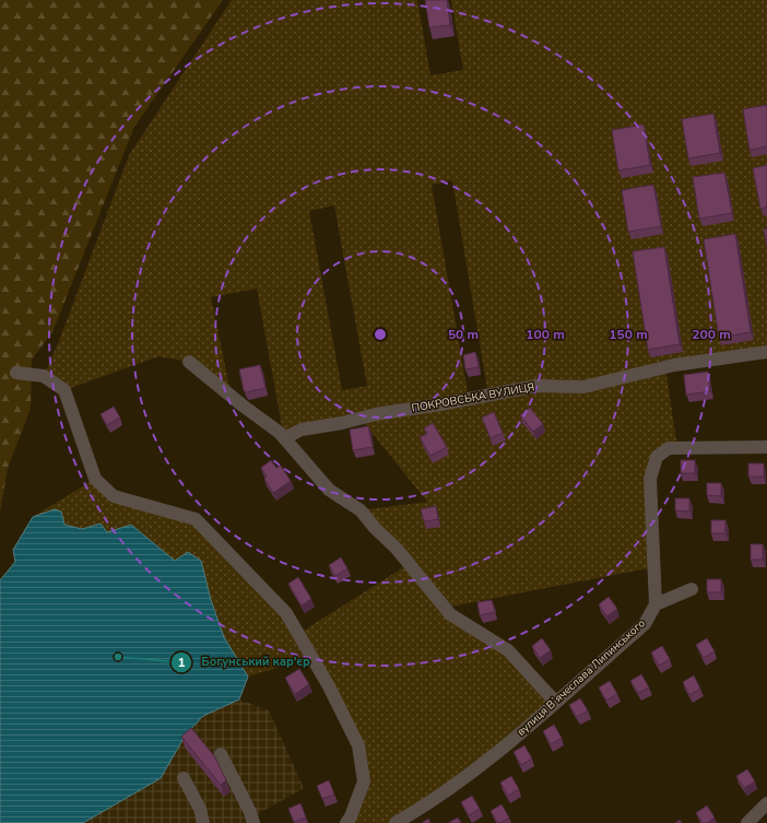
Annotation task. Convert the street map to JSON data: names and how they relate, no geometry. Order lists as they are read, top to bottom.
{
  "streets": {
    "street": ["ПОКРОВСЬКА ВУЛИЦЯ", "вулиця Вʼячеслава Липинського"]
  },
  "places": ["Богунський кар'єр"],
  "rings": [
    "50 m",
    "100 m",
    "150 m",
    "200 m"
  ]
}
